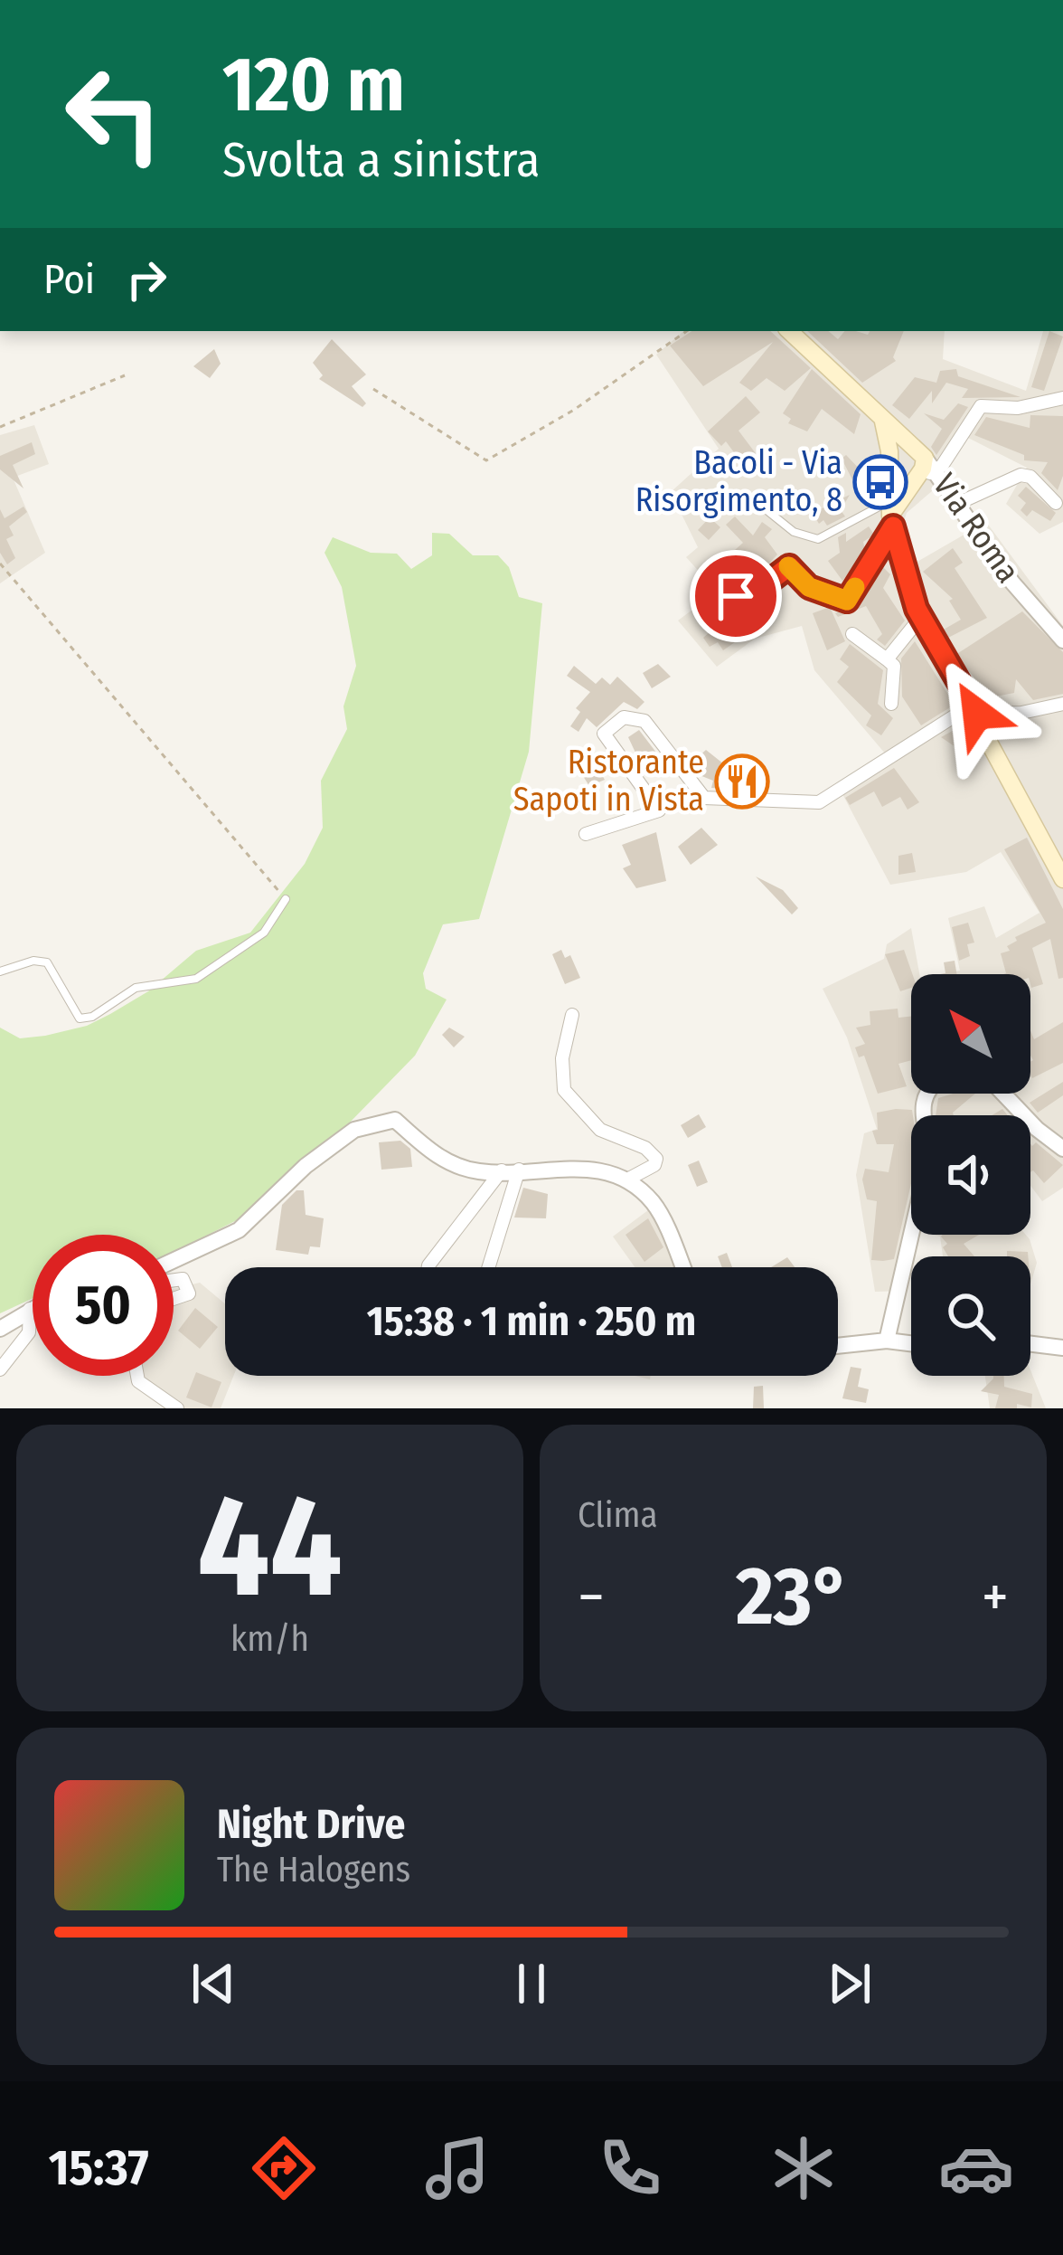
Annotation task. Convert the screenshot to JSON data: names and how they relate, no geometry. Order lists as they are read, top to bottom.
{
  "streets": {
    "main road": ["Via Roma"]
  },
  "places": {
    "bus stop": ["Bacoli - Via Risorgimento, 8"],
    "restaurant": ["Ristorante Sapoti in Vista"]
  },
  "north": "top left",
  "page": {
    "turn": ["120 m", "Svolta a sinistra"],
    "then": "Poi",
    "limit": "50",
    "trip": "15:38 · 1 min · 250 m",
    "tile": [
      ["44", "km/h"],
      "Clima"
    ],
    "heat": ["−", "23°", "+"],
    "song": ["Night Drive", "The Halogens"],
    "tabs": "15:37"
  }
}
